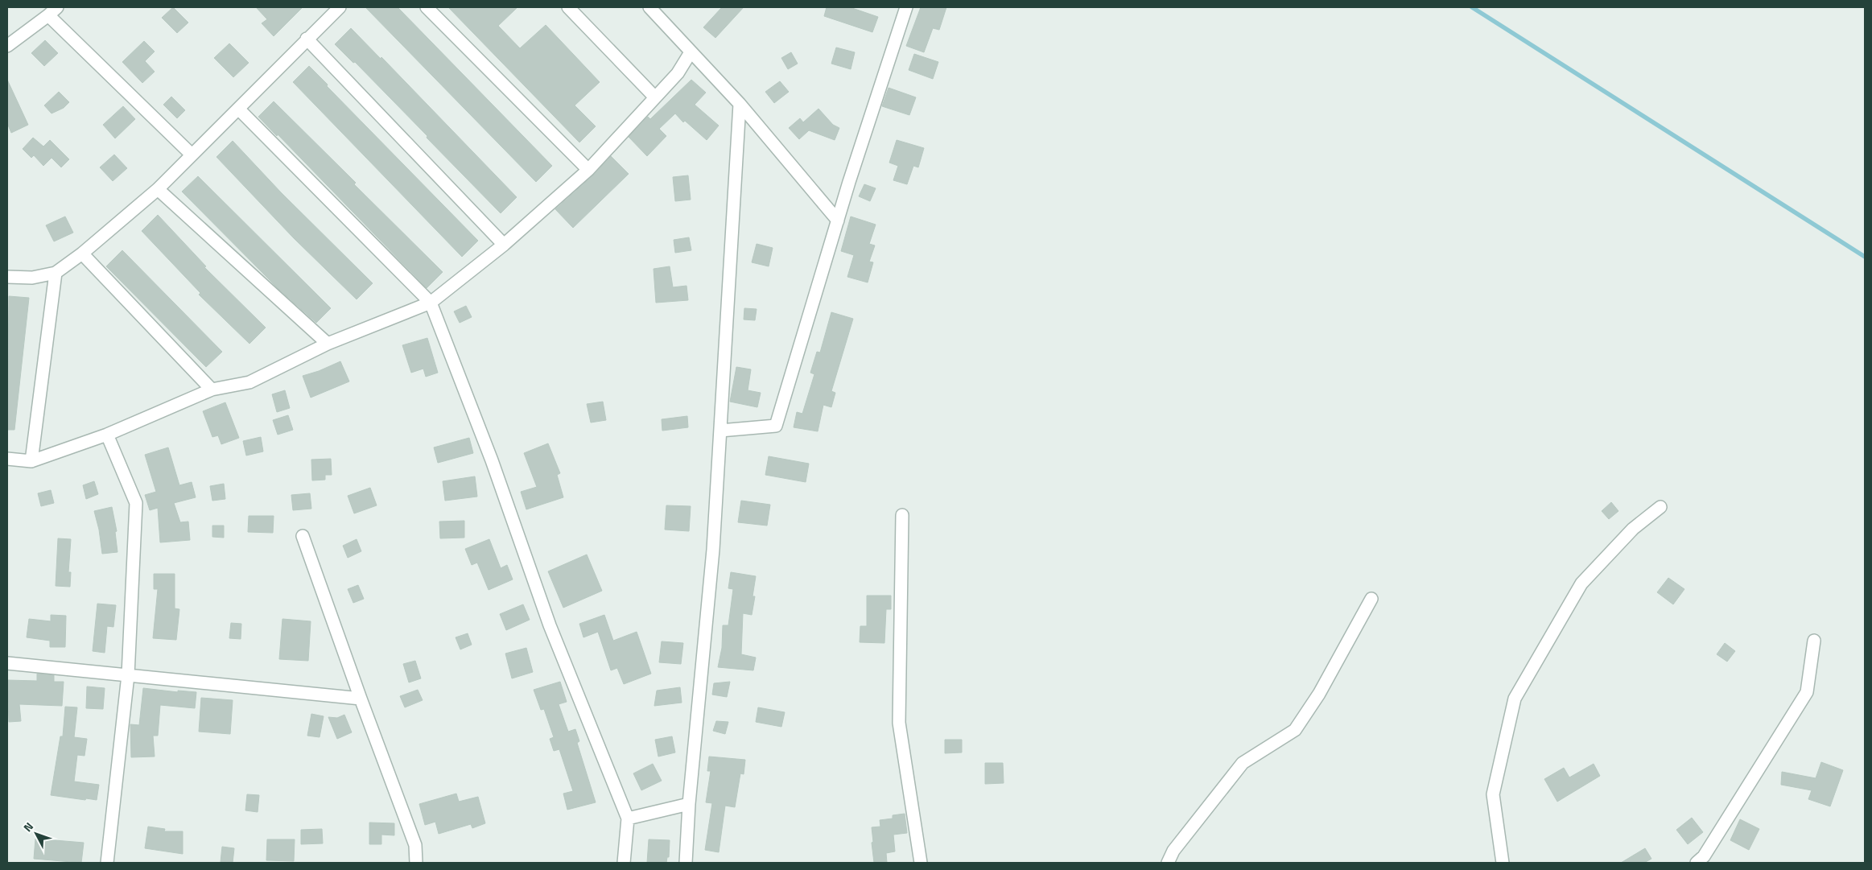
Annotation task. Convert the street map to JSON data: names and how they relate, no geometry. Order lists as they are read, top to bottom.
{
  "north": "top left"
}
